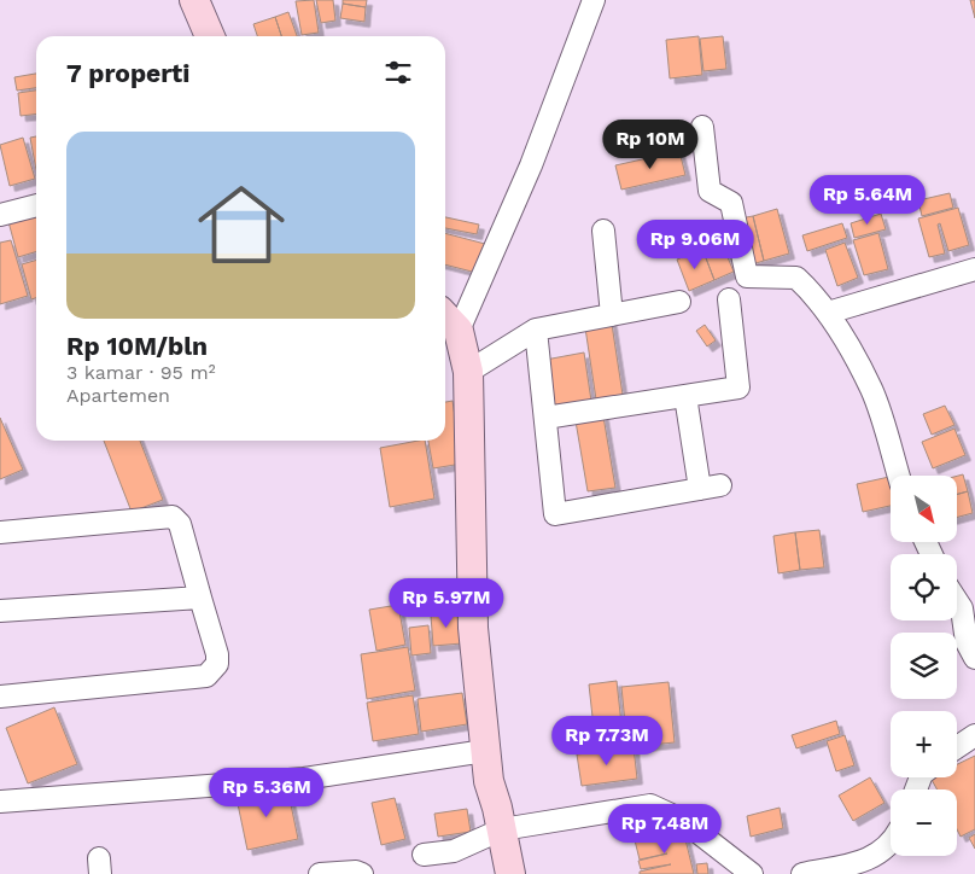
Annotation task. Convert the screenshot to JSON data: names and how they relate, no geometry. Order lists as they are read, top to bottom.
{
  "north": "bottom right",
  "page": {
    "heading": "7 properti",
    "list": [
      {
        "name": "Rp 10M/bln",
        "note": "3 kamar · 95 m² · Apartemen"
      }
    ],
    "price": [
      "Rp 10M",
      "Rp 5.64M",
      "Rp 9.06M",
      "Rp 5.97M",
      "Rp 7.73M",
      "Rp 5.36M",
      "Rp 7.48M"
    ],
    "map_buttons": ["+", "−"]
  }
}
